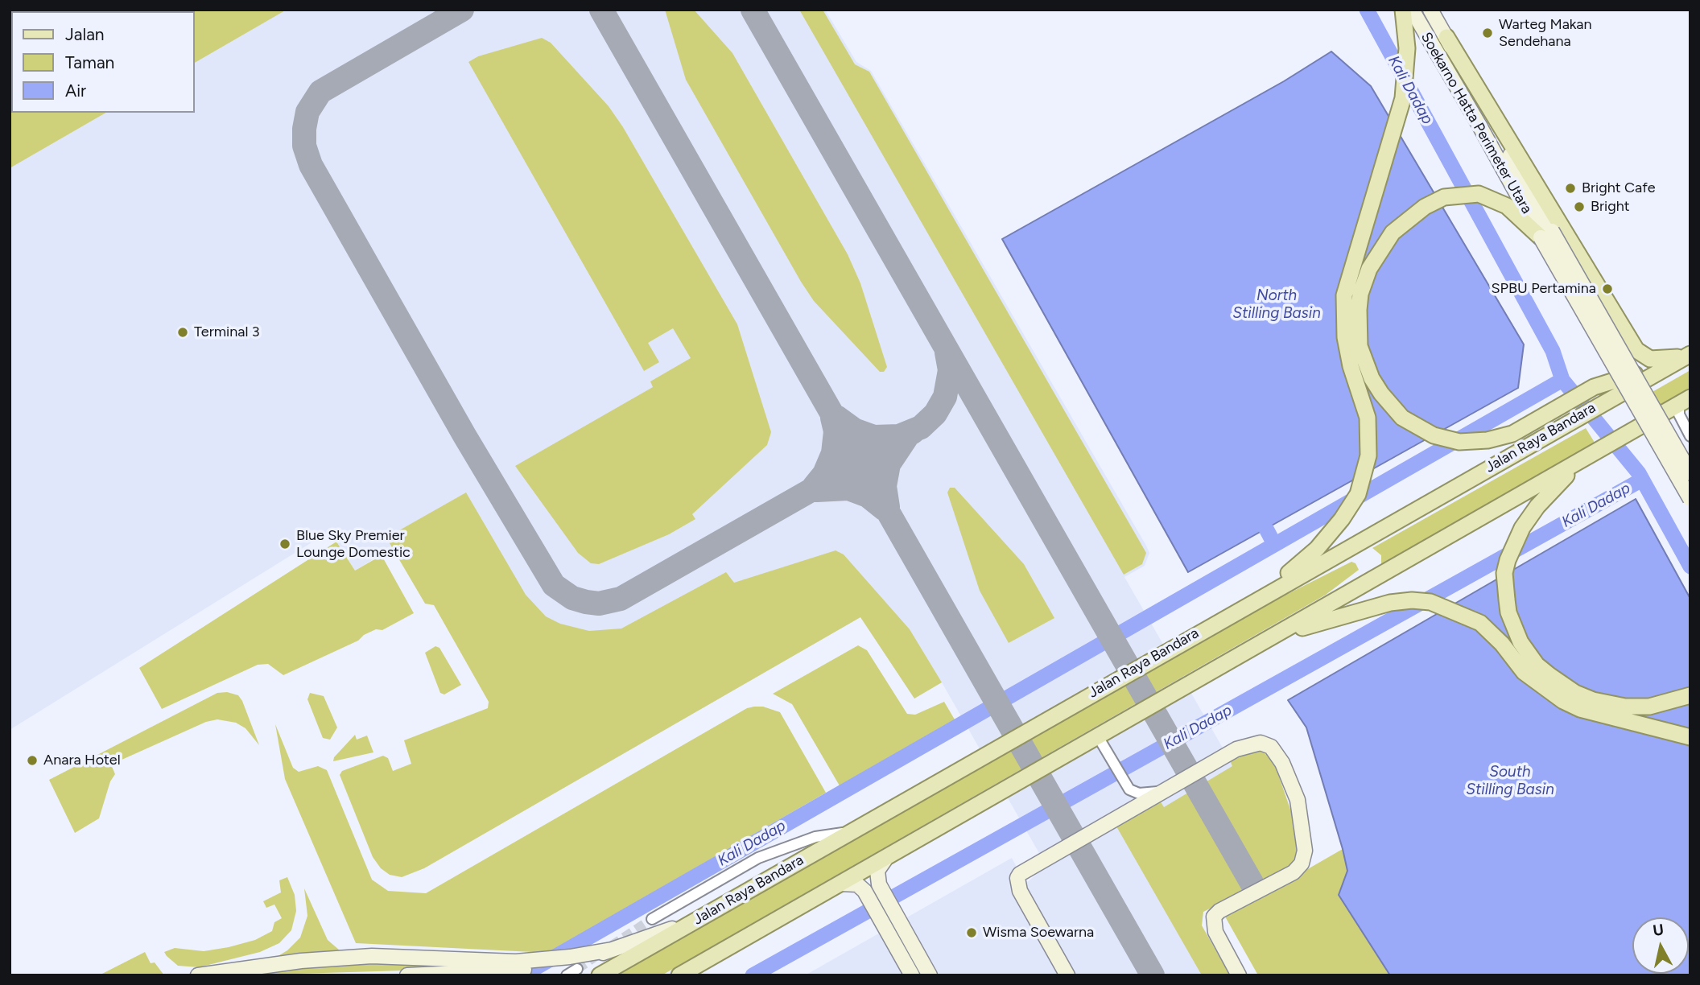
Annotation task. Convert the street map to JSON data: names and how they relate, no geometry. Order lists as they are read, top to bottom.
{
  "streets": {
    "main road": ["Jalan Raya Bandara"],
    "street": ["Soekarno Hatta Perimeter Utara"]
  },
  "water": ["Kali Dadap", "North Stilling Basin", "South Stilling Basin"],
  "places": [
    "Warteg Makan Sendehana",
    "Bright Cafe",
    "Bright",
    "SPBU Pertamina",
    "Terminal 3",
    "Blue Sky Premier Lounge Domestic",
    "Anara Hotel",
    "Wisma Soewarna"
  ],
  "legend": ["Jalan", "Taman", "Air"],
  "north": "top"
}
